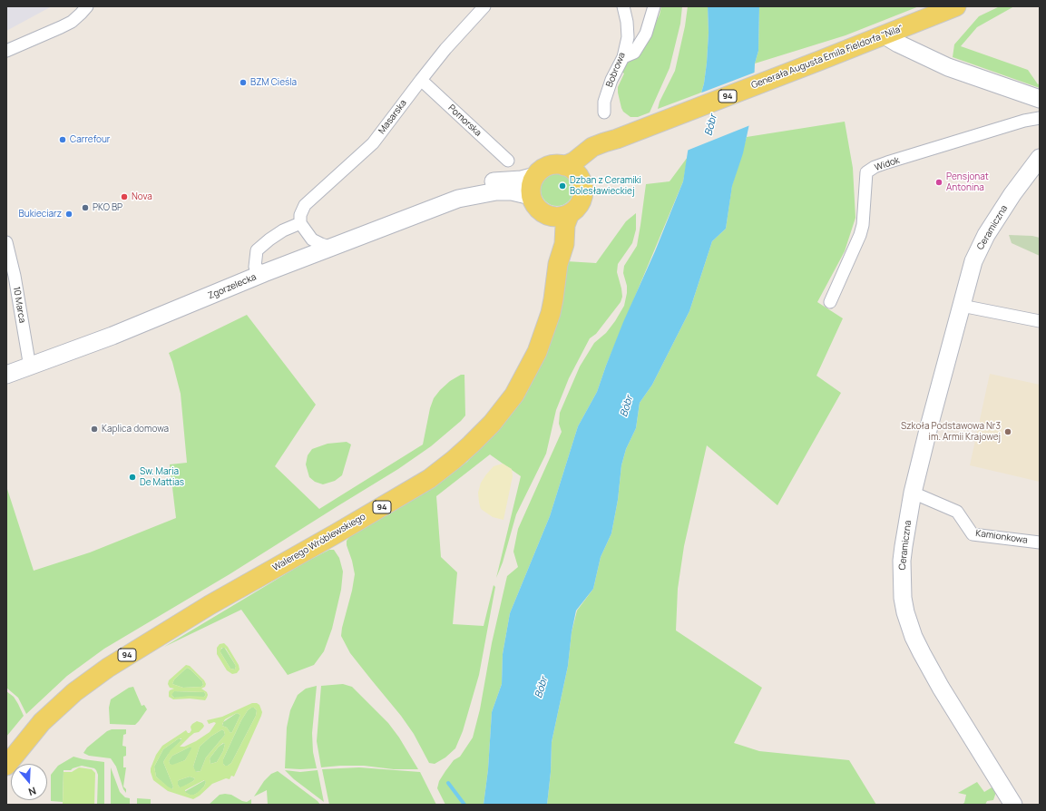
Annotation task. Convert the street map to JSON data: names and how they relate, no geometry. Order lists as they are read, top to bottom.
{
  "streets": {
    "main road": ["Generała Augusta Emila Fieldorfa \"Nila\"", "94", "Walerego Wróblewskiego"],
    "street": [
      "Bobrowa",
      "Masarska",
      "Pomorska",
      "Widok",
      "Ceramiczna",
      "Zgorzelecka",
      "10 Marca",
      "Kamionkowa"
    ]
  },
  "crossings": [
    ["Generała Augusta Emila Fieldorfa \"Nila\"", "94"],
    ["Generała Augusta Emila Fieldorfa \"Nila\"", "Zgorzelecka"],
    ["Generała Augusta Emila Fieldorfa \"Nila\"", "Walerego Wróblewskiego"],
    ["94", "Zgorzelecka"],
    ["94", "Walerego Wróblewskiego"],
    ["Masarska", "Pomorska"],
    ["Ceramiczna", "Kamionkowa"],
    ["Zgorzelecka", "10 Marca"],
    ["Zgorzelecka", "Walerego Wróblewskiego"]
  ],
  "water": ["Bóbr"],
  "places": [
    "BZM Cieśla",
    "Carrefour",
    "Pensjonat Antonina",
    "Dzban z Ceramiki Bolesławieckiej",
    "Nova",
    "PKO BP",
    "Bukieciarz",
    "Kaplica domowa",
    "Szkoła Podstawowa Nr3 im. Armii Krajowej",
    "Sw. Maria De Mattias"
  ],
  "north": "bottom"
}
